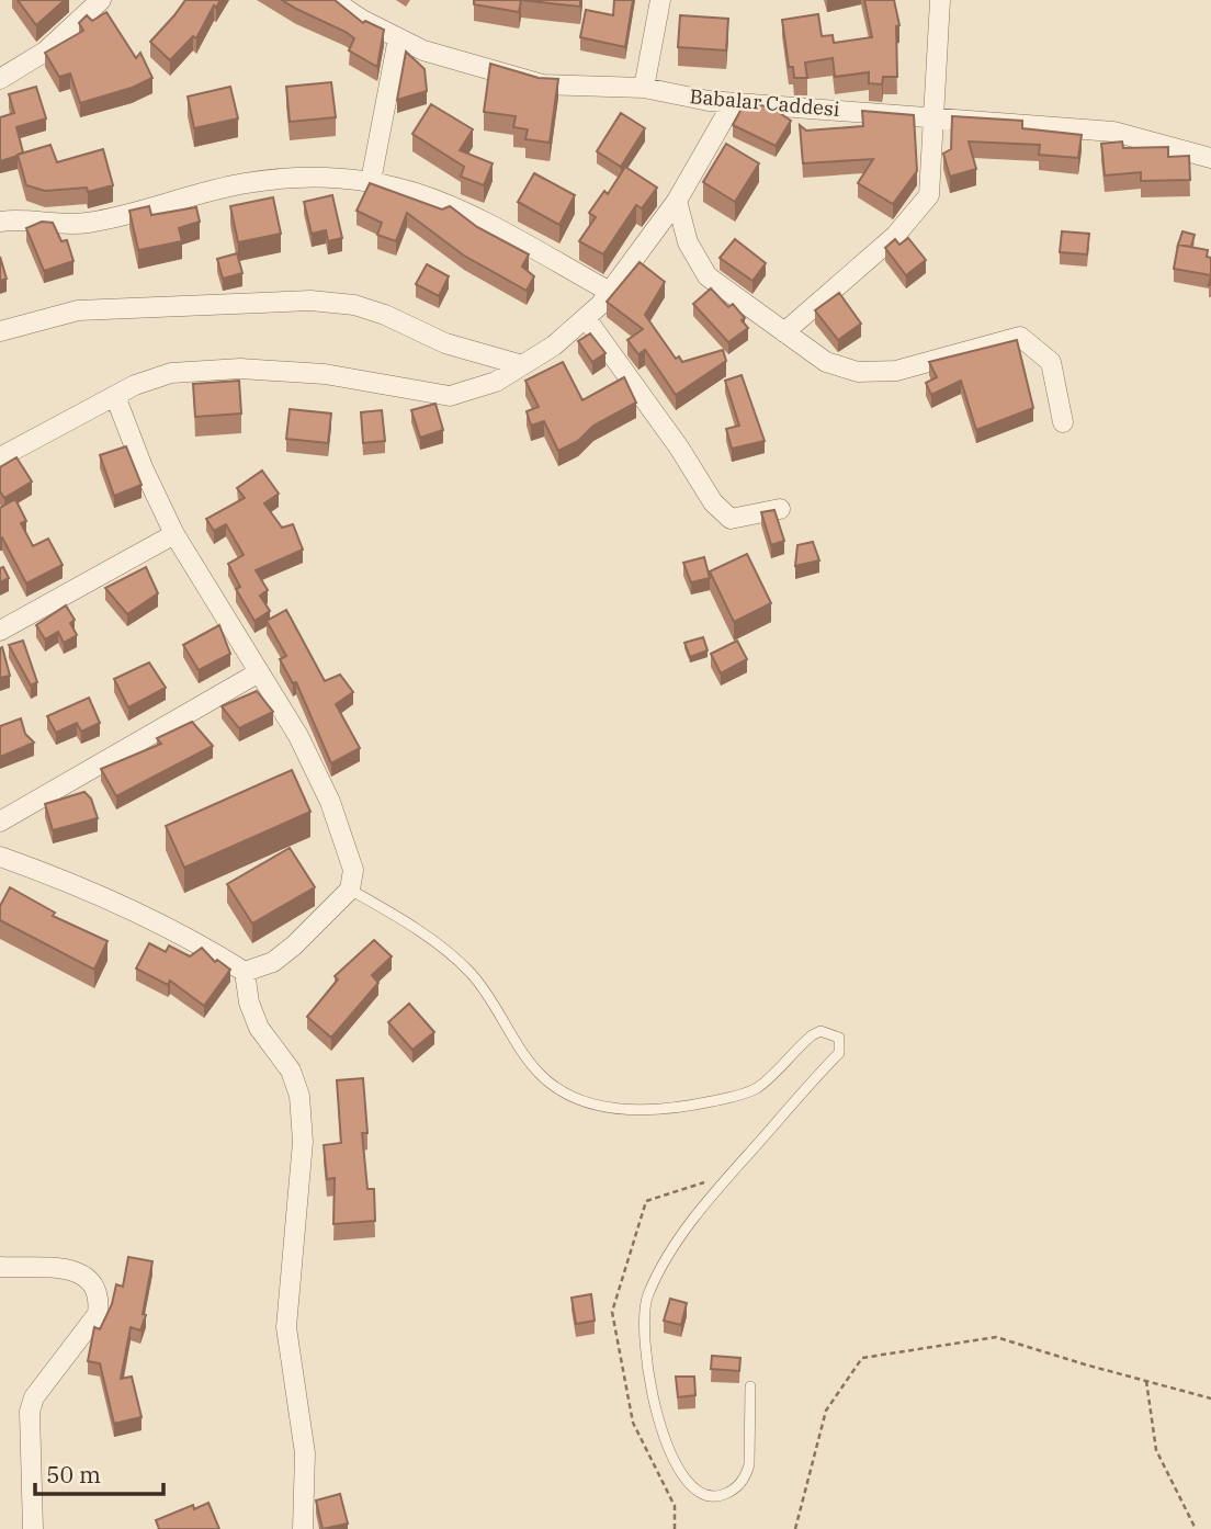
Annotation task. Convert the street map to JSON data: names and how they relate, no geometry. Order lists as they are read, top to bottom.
{
  "streets": {
    "street": ["Babalar Caddesi"]
  },
  "scale_bar": "50 m"
}
